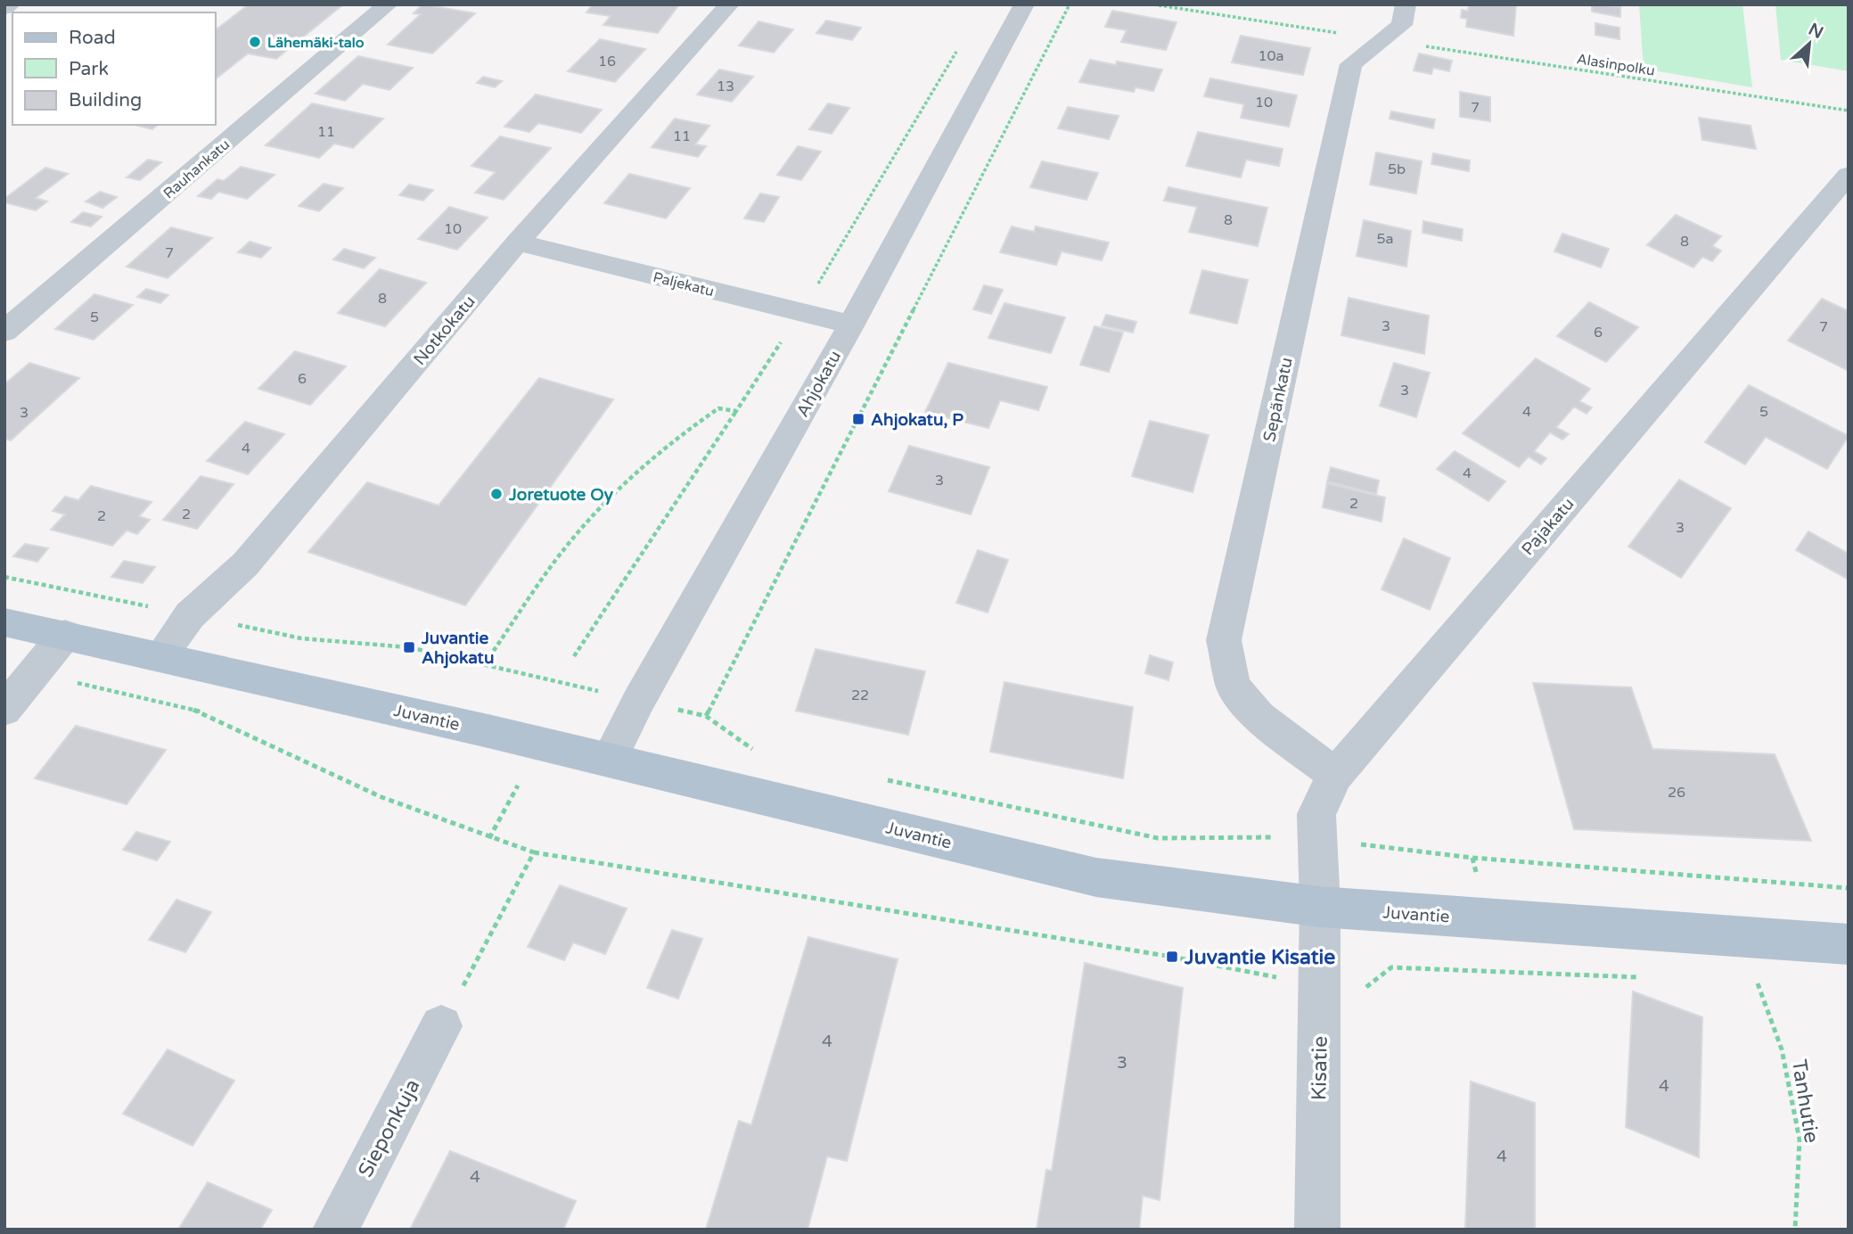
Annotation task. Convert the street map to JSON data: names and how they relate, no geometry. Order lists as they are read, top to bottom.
{
  "streets": {
    "main road": ["Juvantie"],
    "street": [
      "Rauhankatu",
      "Paljekatu",
      "Notkokatu",
      "Ahjokatu",
      "Sepänkatu",
      "Pajakatu",
      "Kisatie",
      "Sieponkuja"
    ],
    "path": ["Alasinpolku", "Tanhutie"]
  },
  "crossings": [
    ["Alasinpolku", "Sepänkatu"],
    ["Paljekatu", "Notkokatu"],
    ["Paljekatu", "Ahjokatu"],
    ["Notkokatu", "Juvantie"],
    ["Ahjokatu", "Juvantie"],
    ["Sepänkatu", "Pajakatu"],
    ["Pajakatu", "Juvantie"],
    ["Pajakatu", "Kisatie"],
    ["Juvantie", "Kisatie"]
  ],
  "places": {
    "other": ["Lähemäki-talo", "Joretuote Oy"],
    "transit": ["Ahjokatu, P", "Juvantie Ahjokatu", "Juvantie Kisatie"]
  },
  "house_numbers": [
    "10a",
    "16",
    "13",
    "10",
    "7",
    "11",
    "11",
    "5b",
    "8",
    "10",
    "5a",
    "8",
    "7",
    "8",
    "5",
    "3",
    "7",
    "6",
    "6",
    "3",
    "4",
    "5",
    "3",
    "4",
    "4",
    "3",
    "2",
    "2",
    "2",
    "3",
    "22",
    "26",
    "4",
    "3",
    "4",
    "4",
    "4"
  ],
  "legend": ["Road", "Park", "Building"],
  "north": "top right"
}
